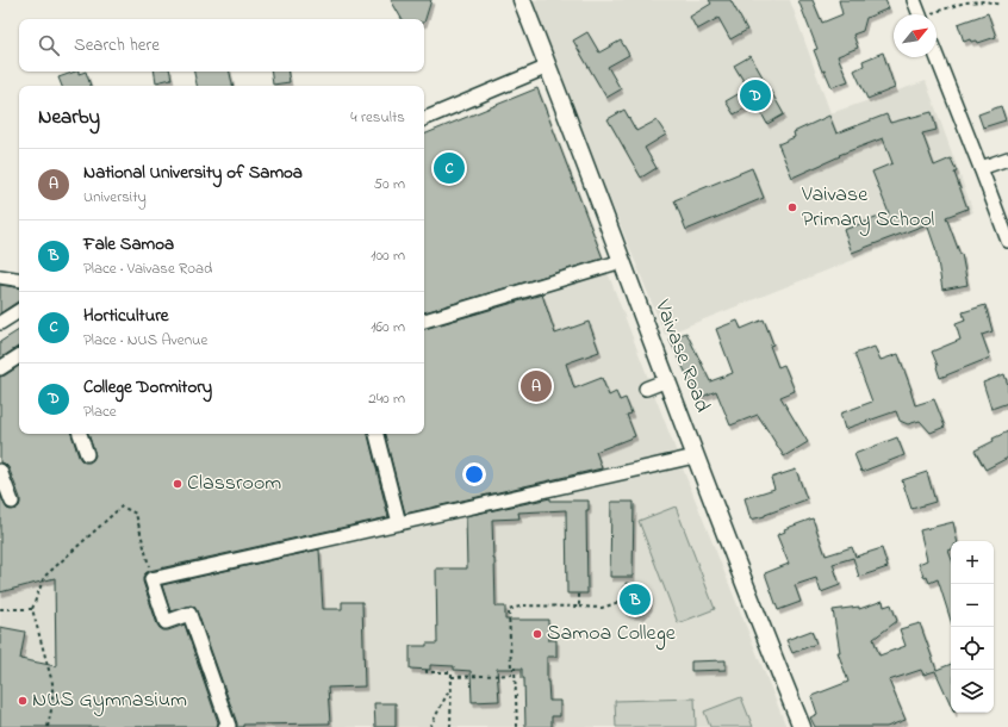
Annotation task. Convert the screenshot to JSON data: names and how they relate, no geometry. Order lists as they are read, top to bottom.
{
  "streets": {
    "main road": ["Vaivase Road"]
  },
  "places": [
    "Vaivase Primary School",
    "Classroom",
    "Samoa College",
    "NUS Gymnasium"
  ],
  "north": "top right",
  "page": {
    "search": "Search here",
    "pins": [
      "D",
      "C",
      "A",
      "B"
    ],
    "heading": ["Nearby", "4 results"],
    "list": [
      {
        "mark": "A",
        "name": "National University of Samoa",
        "note": "University",
        "value": "50 m"
      },
      {
        "mark": "B",
        "name": "Fale Samoa",
        "note": "Place · Vaivase Road",
        "value": "100 m"
      },
      {
        "mark": "C",
        "name": "Horticulture",
        "note": "Place · NUS Avenue",
        "value": "160 m"
      },
      {
        "mark": "D",
        "name": "College Dormitory",
        "note": "Place",
        "value": "240 m"
      }
    ],
    "map_buttons": ["+", "−"]
  }
}
